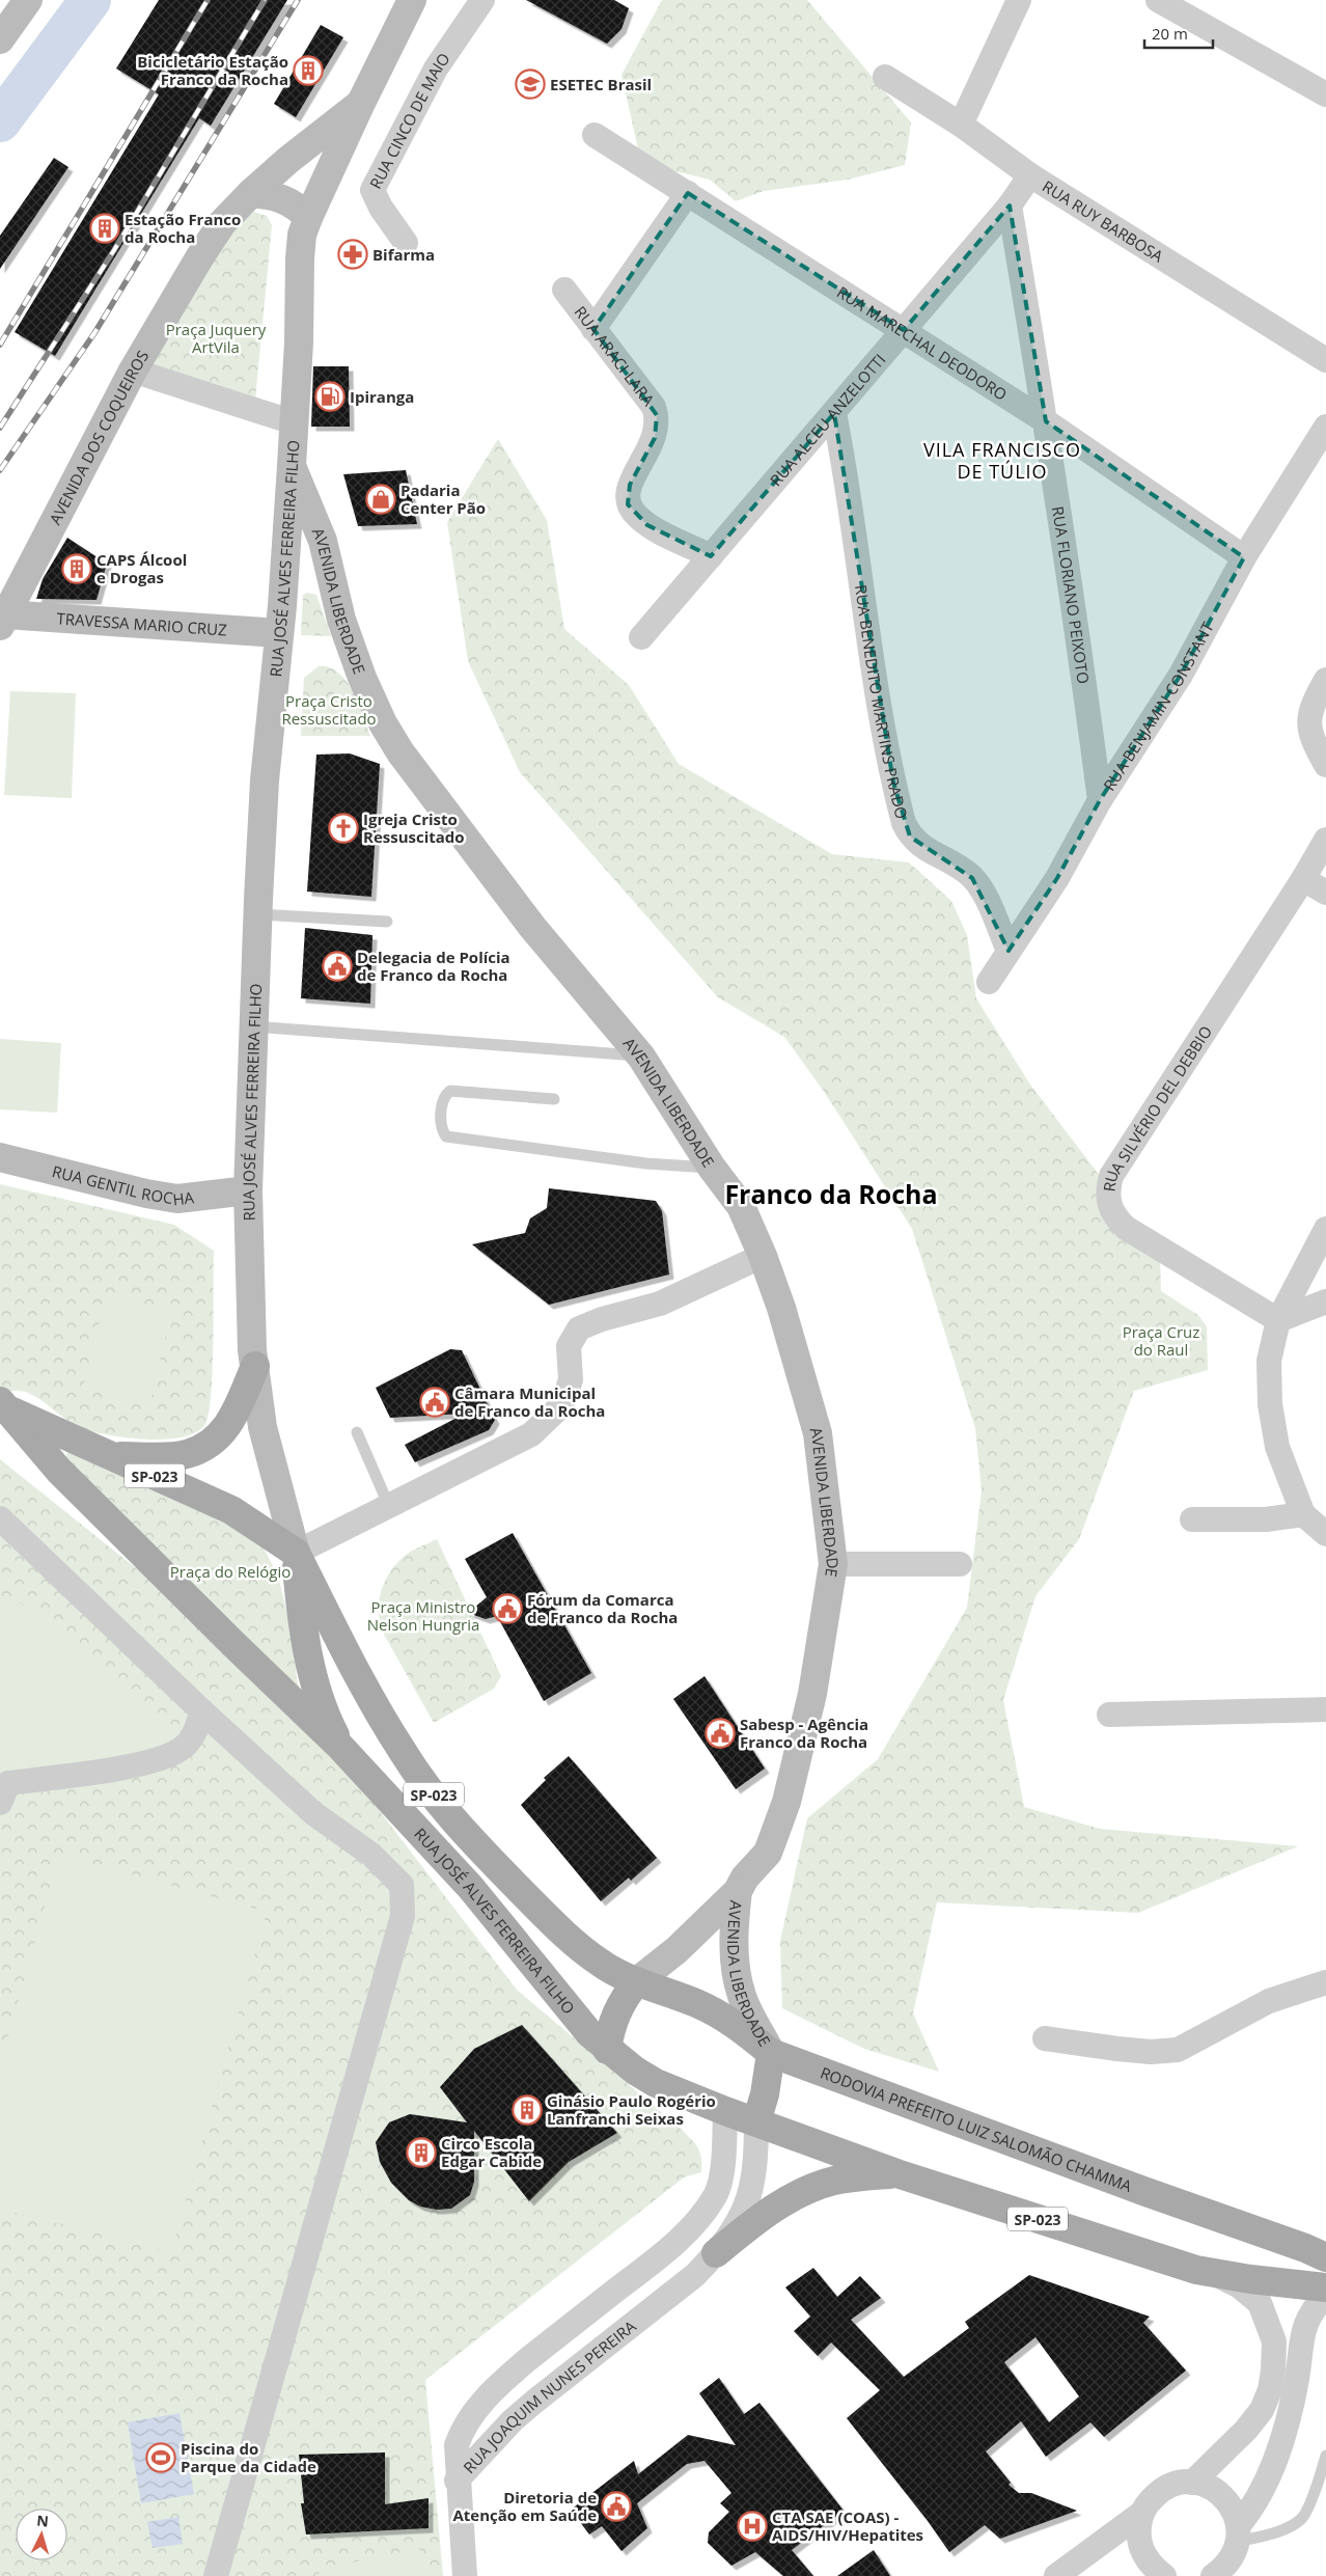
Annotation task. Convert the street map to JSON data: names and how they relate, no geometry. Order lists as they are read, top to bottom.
{
  "streets": {
    "main road": [
      "AVENIDA DOS COQUEIROS",
      "RUA JOSÉ ALVES FERREIRA FILHO",
      "AVENIDA LIBERDADE",
      "TRAVESSA MARIO CRUZ",
      "RUA GENTIL ROCHA",
      "SP-023",
      "RODOVIA PREFEITO LUIZ SALOMÃO CHAMMA"
    ],
    "street": [
      "RUA CINCO DE MAIO",
      "RUA RUY BARBOSA",
      "RUA MARECHAL DEODORO",
      "RUA ARACI LARA",
      "RUA ALCEU ANZELOTTI",
      "RUA FLORIANO PEIXOTO",
      "RUA BENEDITO MARTINS PRADO",
      "RUA BENJAMIN CONSTANT",
      "RUA SILVÉRIO DEL DEBBIO",
      "RUA JOAQUIM NUNES PEREIRA"
    ]
  },
  "crossings": [
    ["RUA RUY BARBOSA", "RUA ALCEU ANZELOTTI"],
    ["RUA MARECHAL DEODORO", "RUA ALCEU ANZELOTTI"],
    ["RUA MARECHAL DEODORO", "RUA FLORIANO PEIXOTO"],
    ["RUA MARECHAL DEODORO", "RUA BENJAMIN CONSTANT"],
    ["RUA ARACI LARA", "RUA ALCEU ANZELOTTI"],
    ["RUA ALCEU ANZELOTTI", "RUA FLORIANO PEIXOTO"],
    ["RUA ALCEU ANZELOTTI", "RUA BENEDITO MARTINS PRADO"],
    ["AVENIDA DOS COQUEIROS", "RUA JOSÉ ALVES FERREIRA FILHO"],
    ["AVENIDA DOS COQUEIROS", "TRAVESSA MARIO CRUZ"],
    ["RUA JOSÉ ALVES FERREIRA FILHO", "AVENIDA LIBERDADE"],
    ["RUA JOSÉ ALVES FERREIRA FILHO", "TRAVESSA MARIO CRUZ"],
    ["RUA JOSÉ ALVES FERREIRA FILHO", "RUA GENTIL ROCHA"],
    ["RUA JOSÉ ALVES FERREIRA FILHO", "SP-023"],
    ["RUA JOSÉ ALVES FERREIRA FILHO", "RODOVIA PREFEITO LUIZ SALOMÃO CHAMMA"],
    ["RUA FLORIANO PEIXOTO", "RUA BENJAMIN CONSTANT"],
    ["AVENIDA LIBERDADE", "RODOVIA PREFEITO LUIZ SALOMÃO CHAMMA"],
    ["RUA BENEDITO MARTINS PRADO", "RUA BENJAMIN CONSTANT"],
    ["SP-023", "RUA JOAQUIM NUNES PEREIRA"]
  ],
  "districts": ["VILA FRANCISCO DE TÚLIO", "Franco da Rocha"],
  "parks": [
    "Praça Juquery ArtVila",
    "Praça Cristo Ressuscitado",
    "Praça Cruz do Raul",
    "Praça do Relógio",
    "Praça Ministro Nelson Hungria"
  ],
  "places": {
    "building": [
      "Bicicletário Estação Franco da Rocha",
      "Estação Franco da Rocha",
      "CAPS Álcool e Drogas",
      "Ginásio Paulo Rogério Lanfranchi Seixas",
      "Circo Escola Edgar Cabide"
    ],
    "school or university": ["ESETEC Brasil"],
    "pharmacy": ["Bifarma"],
    "fuel station": ["Ipiranga"],
    "shop": ["Padaria Center Pão"],
    "church": ["Igreja Cristo Ressuscitado"],
    "public building": [
      "Delegacia de Polícia de Franco da Rocha",
      "Câmara Municipal de Franco da Rocha",
      "Fórum da Comarca de Franco da Rocha",
      "Sabesp - Agência Franco da Rocha",
      "Diretoria de Atenção em Saúde"
    ],
    "sports": ["Piscina do Parque da Cidade"],
    "hospital": ["CTA SAE (COAS) - AIDS/HIV/Hepatites"]
  },
  "scale_bar": "20 m",
  "north": "top"
}
